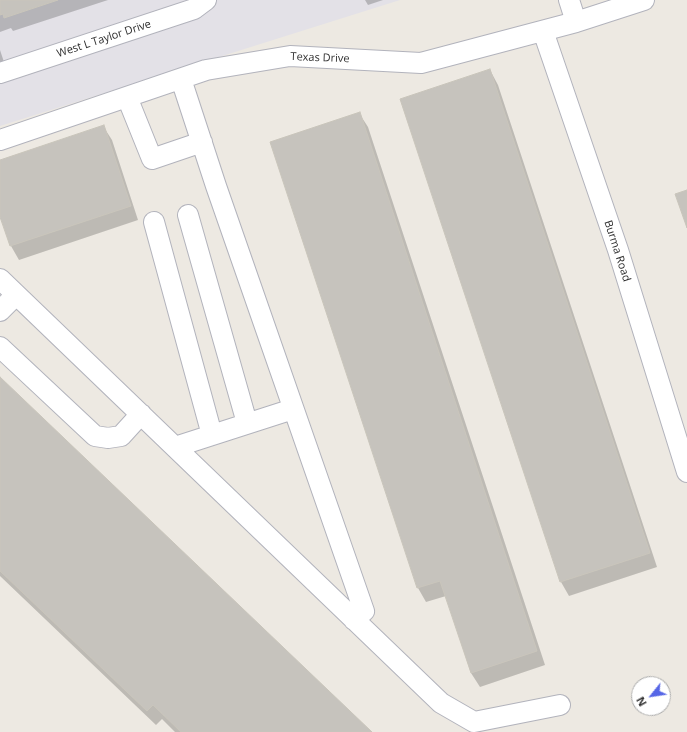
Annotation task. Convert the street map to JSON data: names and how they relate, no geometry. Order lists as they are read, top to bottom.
{
  "streets": {
    "street": ["West L Taylor Drive", "Texas Drive", "Burma Road"]
  },
  "crossings": [
    ["Texas Drive", "Burma Road"]
  ],
  "north": "bottom left"
}
